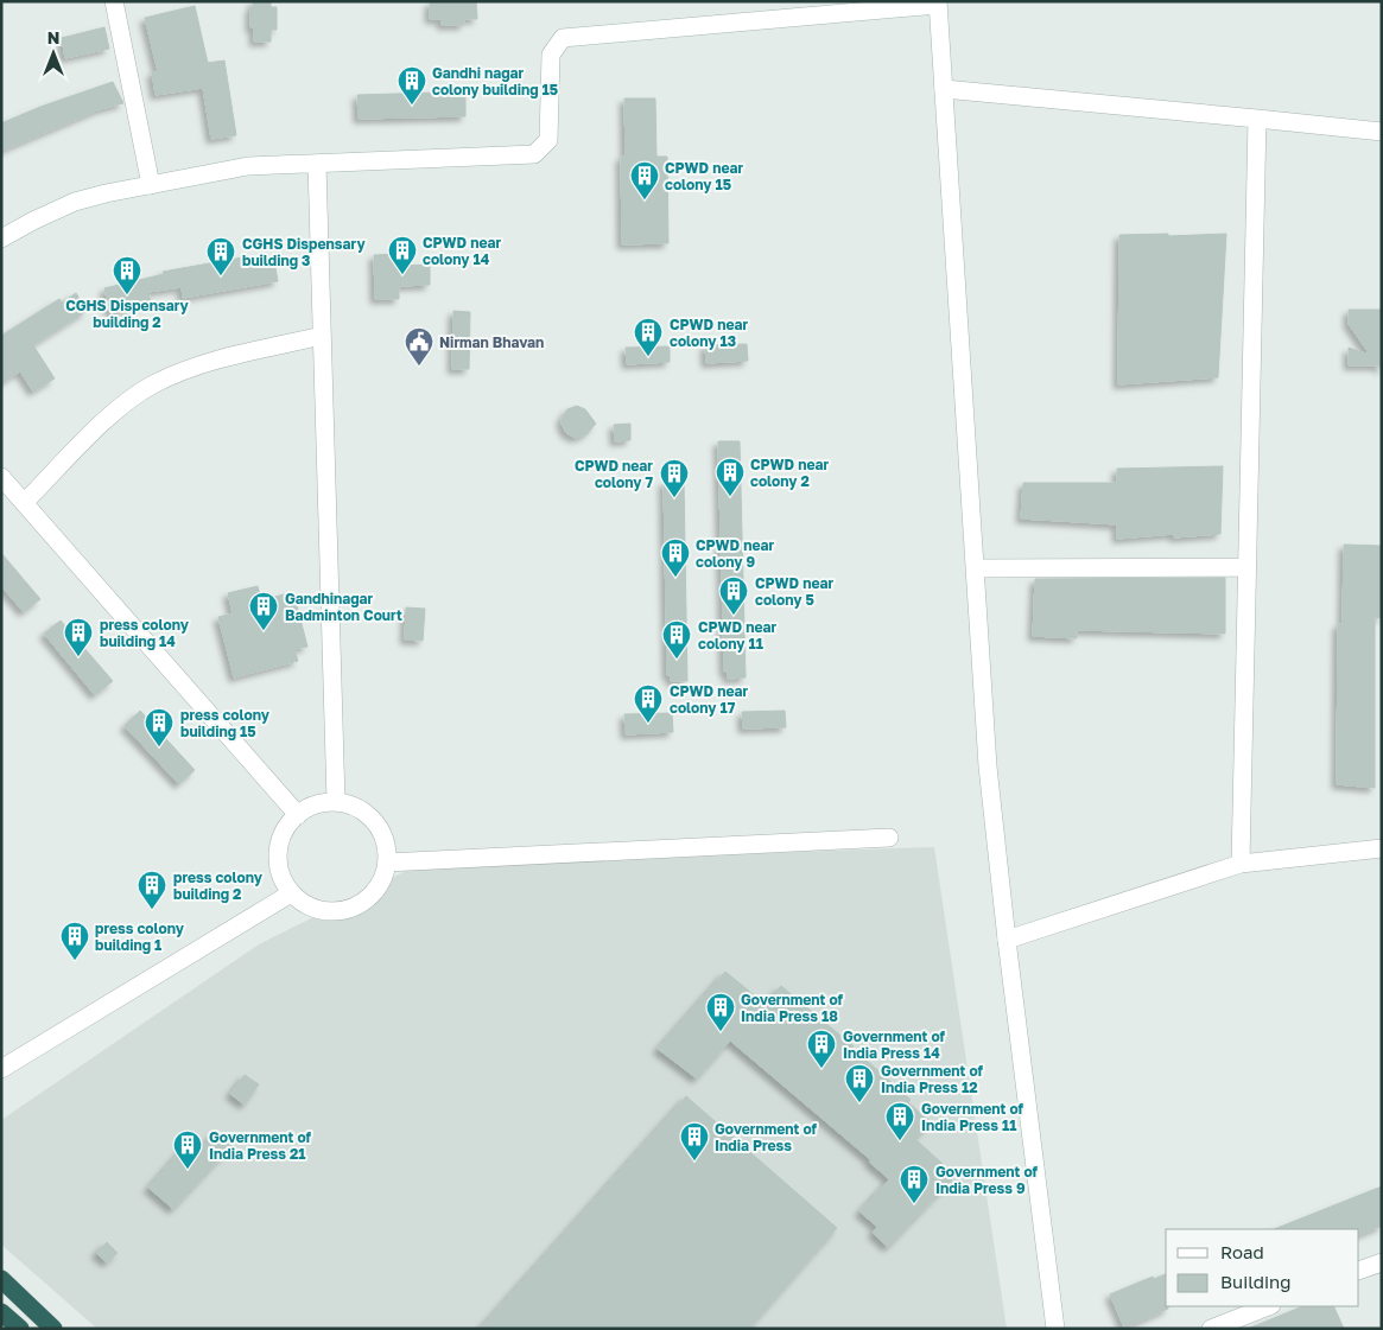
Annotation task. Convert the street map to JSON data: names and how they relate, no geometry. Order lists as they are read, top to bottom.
{
  "places": {
    "building": [
      "Gandhi nagar colony building 15",
      "CPWD near colony 15",
      "CPWD near colony 14",
      "CGHS Dispensary building 3",
      "CGHS Dispensary building 2",
      "CPWD near colony 13",
      "CPWD near colony 2",
      "CPWD near colony 7",
      "CPWD near colony 9",
      "CPWD near colony 5",
      "Gandhinagar Badminton Court",
      "press colony building 14",
      "CPWD near colony 11",
      "CPWD near colony 17",
      "press colony building 15",
      "press colony building 2",
      "press colony building 1",
      "Government of India Press 18",
      "Government of India Press 14",
      "Government of India Press 12",
      "Government of India Press 11",
      "Government of India Press",
      "Government of India Press 21",
      "Government of India Press 9"
    ],
    "public building": ["Nirman Bhavan"]
  },
  "legend": ["Road", "Building"],
  "north": "top"
}
